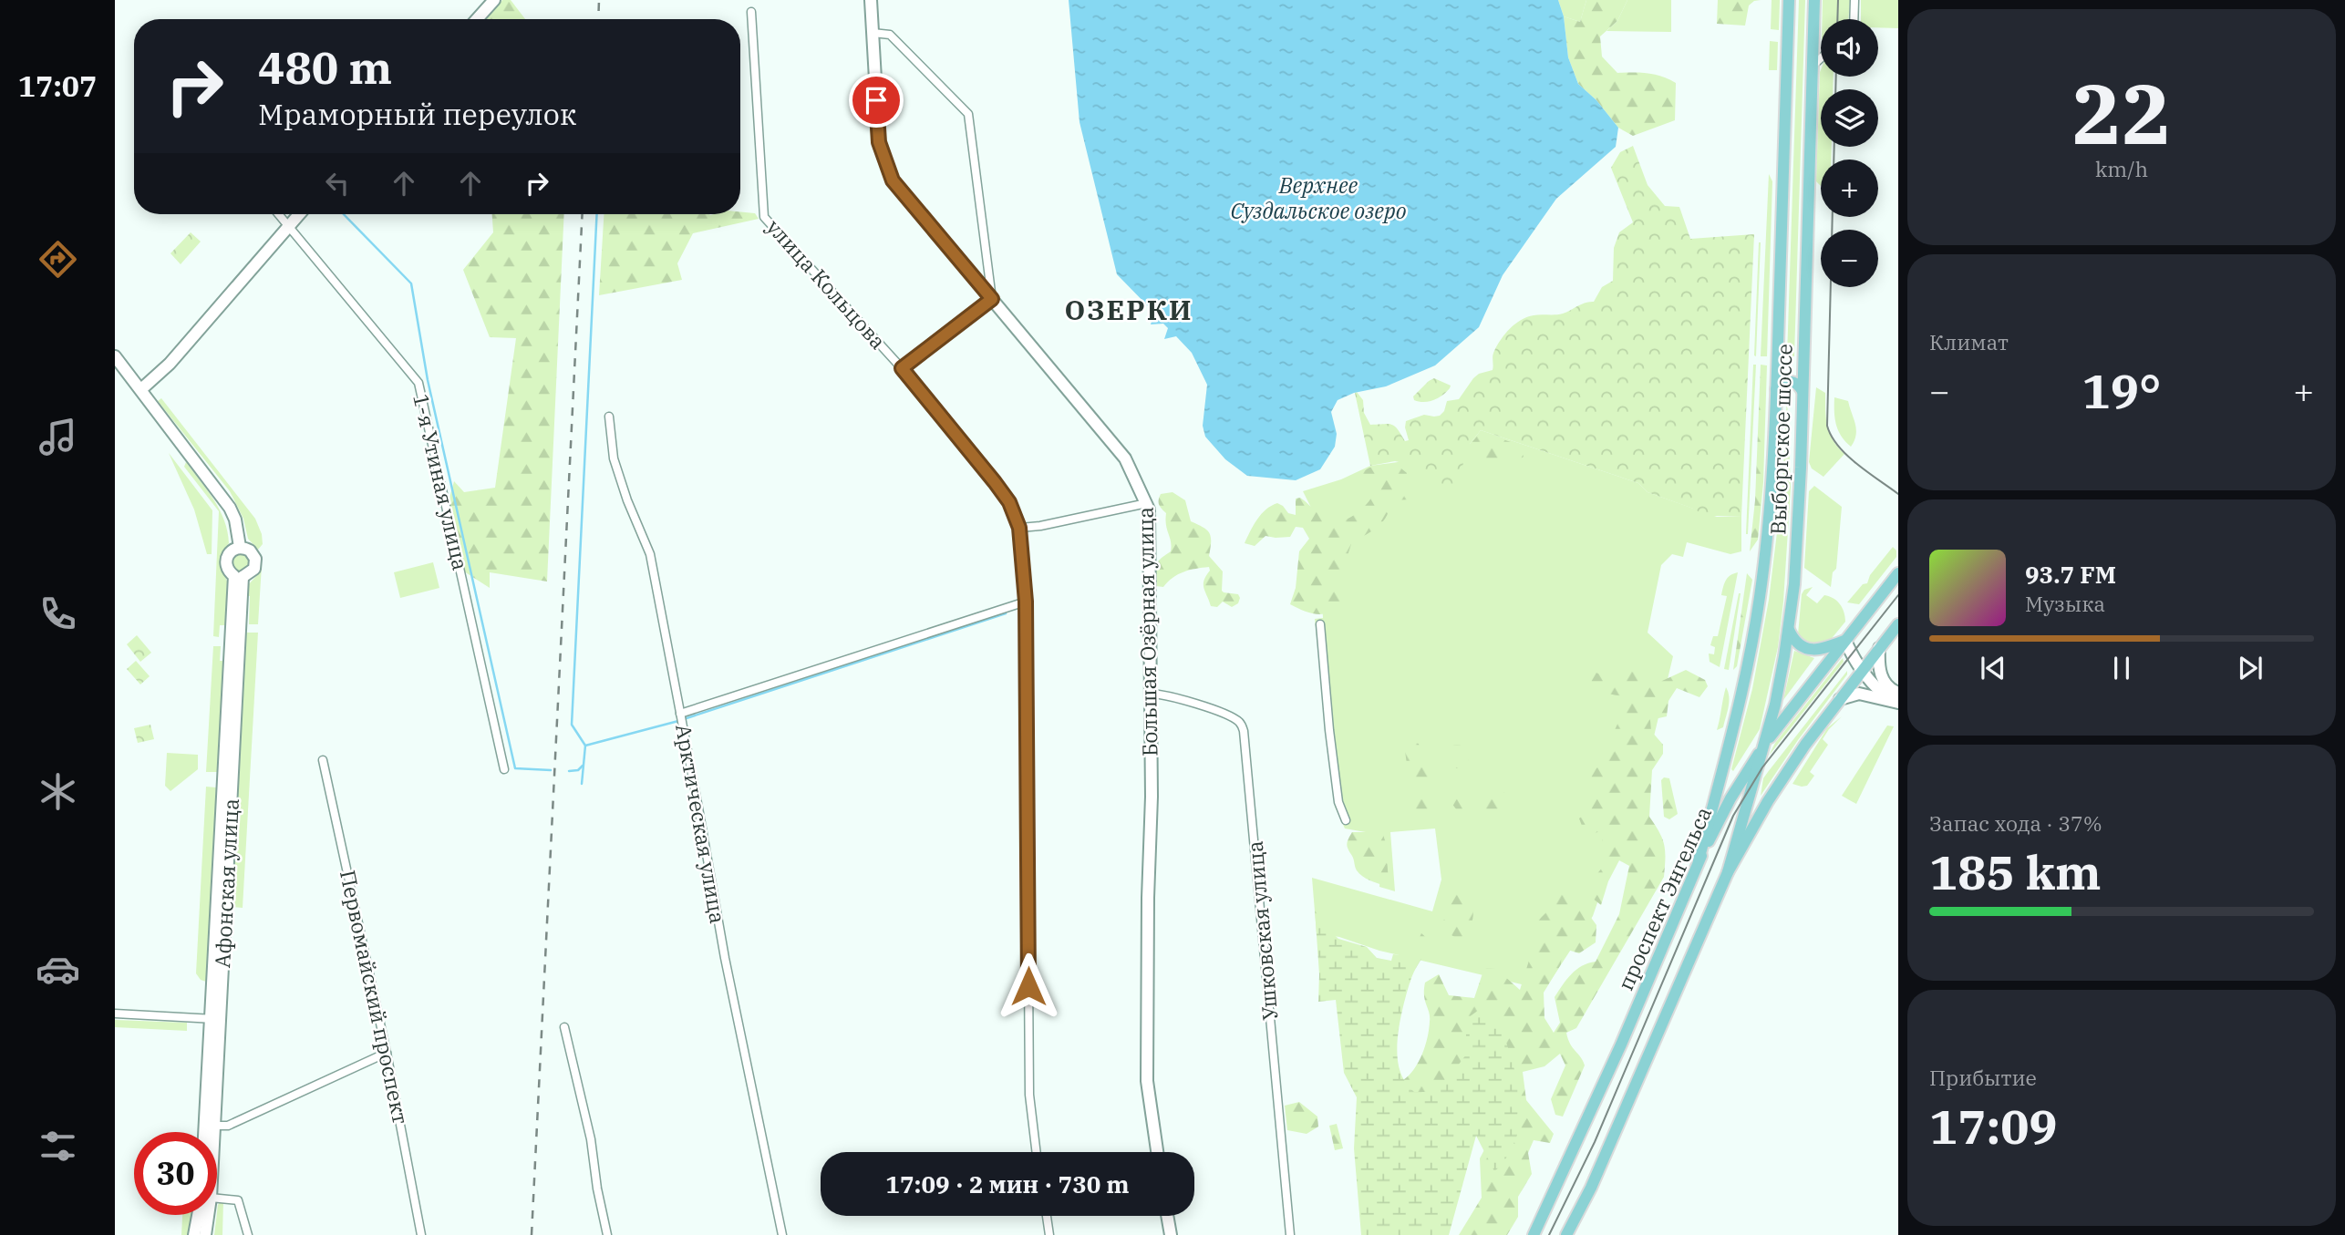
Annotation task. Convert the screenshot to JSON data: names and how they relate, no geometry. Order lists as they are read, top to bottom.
{
  "streets": {
    "main road": ["Выборгское шоссе", "проспект Энгельса"],
    "street": [
      "улица Кольцова",
      "1-я Утиная улица",
      "Большая Озёрная улица",
      "Арктическая улица",
      "Афонская улица",
      "Ушковская улица",
      "Первомайский проспект"
    ]
  },
  "crossings": [
    ["Выборгское шоссе", "проспект Энгельса"],
    ["Большая Озёрная улица", "Ушковская улица"]
  ],
  "districts": ["ОЗЕРКИ"],
  "water": ["Верхнее Суздальское озеро"],
  "page": {
    "tabs": "17:07",
    "tile": [
      ["22", "km/h"],
      "Климат",
      ["Запас хода · 37%", "185 km"],
      ["Прибытие", "17:09"]
    ],
    "map_buttons": ["+", "−"],
    "turn": ["480 m", "Мраморный переулок"],
    "heat": ["−", "19°", "+"],
    "song": ["93.7 FM", "Музыка"],
    "limit": "30",
    "trip": "17:09 · 2 мин · 730 m"
  }
}
